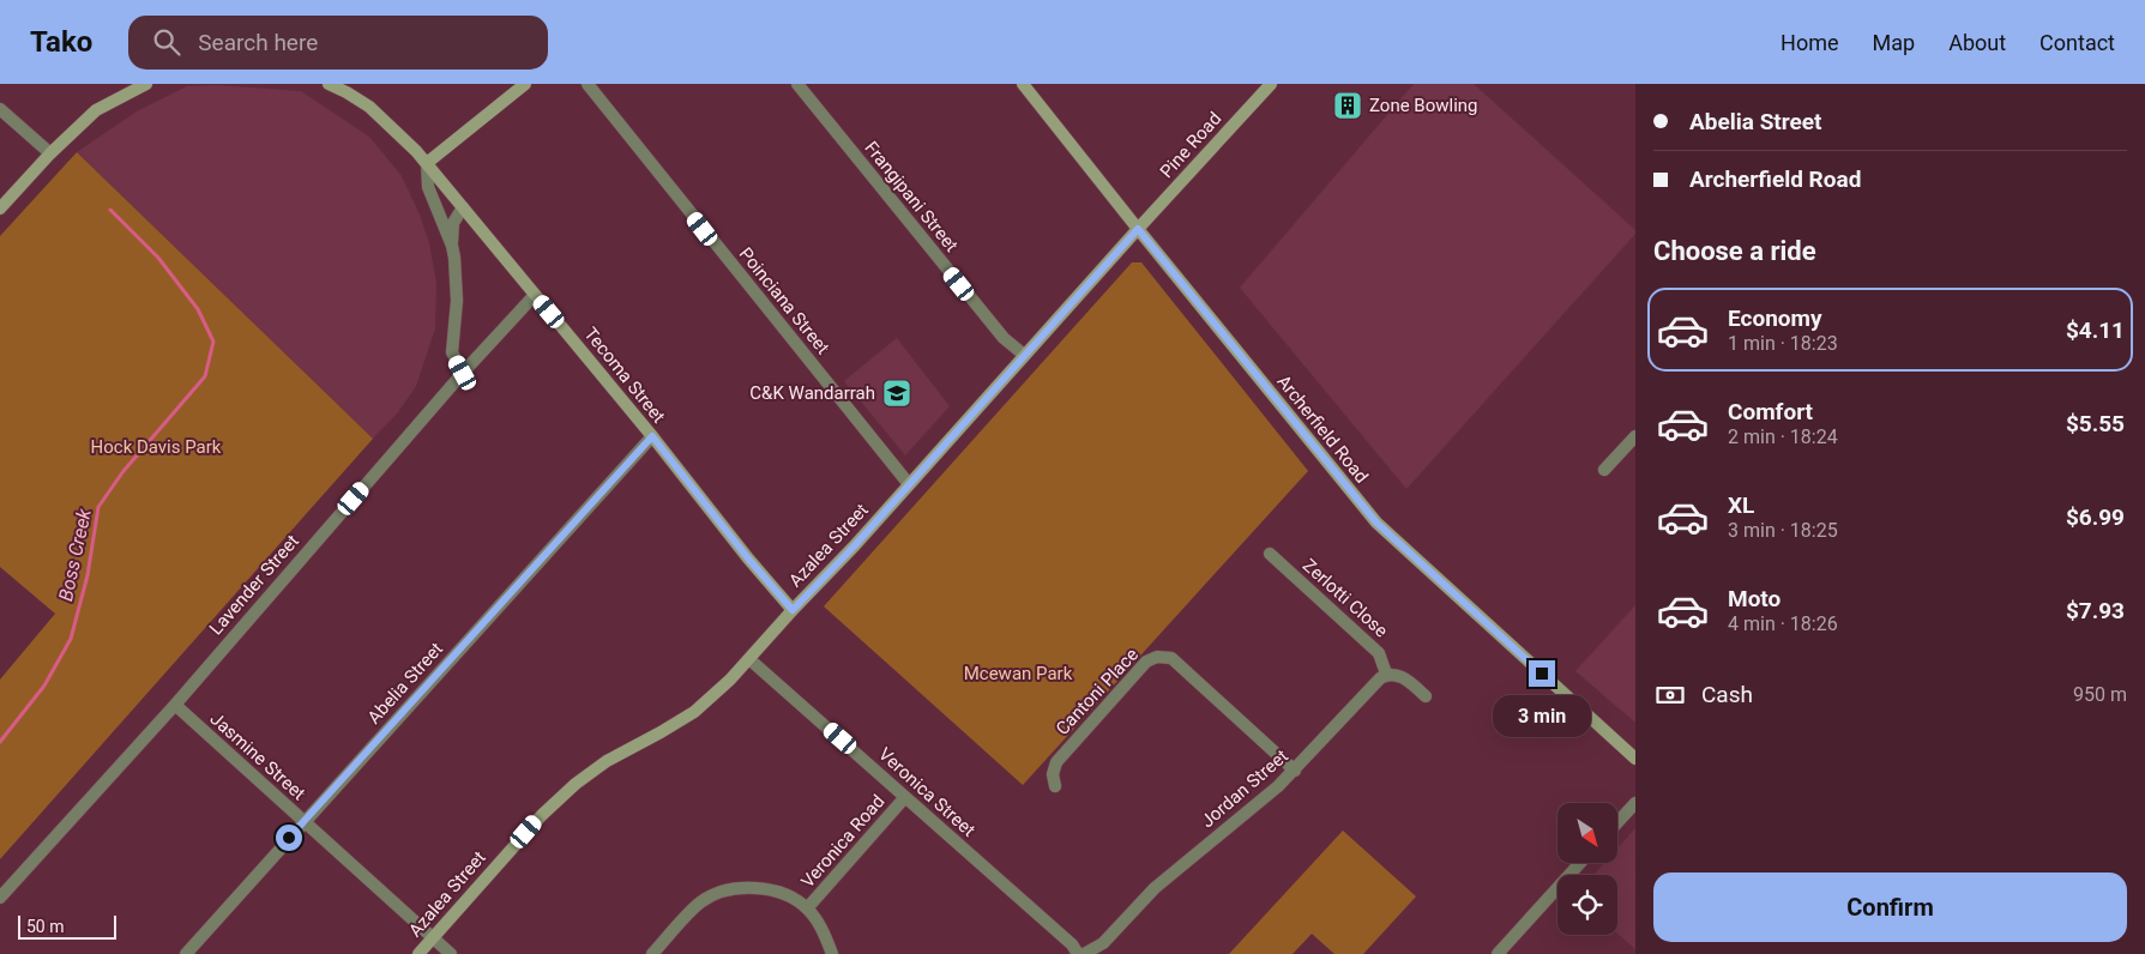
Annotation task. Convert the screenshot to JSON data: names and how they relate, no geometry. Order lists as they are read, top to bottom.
{
  "streets": {
    "street": [
      "Pine Road",
      "Frangipani Street",
      "Poinciana Street",
      "Tecoma Street",
      "Archerfield Road",
      "Azalea Street",
      "Lavender Street",
      "Zerlotti Close",
      "Abelia Street",
      "Cantoni Place",
      "Jasmine Street",
      "Jordan Street",
      "Veronica Street",
      "Veronica Road"
    ]
  },
  "crossings": [
    ["Pine Road", "Archerfield Road"],
    ["Pine Road", "Azalea Street"],
    ["Frangipani Street", "Azalea Street"],
    ["Poinciana Street", "Azalea Street"],
    ["Tecoma Street", "Azalea Street"],
    ["Tecoma Street", "Lavender Street"],
    ["Tecoma Street", "Abelia Street"],
    ["Archerfield Road", "Azalea Street"],
    ["Azalea Street", "Jasmine Street"],
    ["Azalea Street", "Veronica Street"],
    ["Lavender Street", "Jasmine Street"],
    ["Zerlotti Close", "Jordan Street"],
    ["Abelia Street", "Jasmine Street"],
    ["Cantoni Place", "Jordan Street"],
    ["Veronica Street", "Veronica Road"]
  ],
  "water": ["Boss Creek"],
  "parks": ["Hock Davis Park", "Mcewan Park"],
  "places": {
    "building": ["Zone Bowling"],
    "school or university": ["C&K Wandarrah"]
  },
  "scale_bar": "50 m",
  "north": "bottom right",
  "page": {
    "header": "Tako",
    "search": "Search here",
    "nav": [
      "Home",
      "Map",
      "About",
      "Contact"
    ],
    "banner": ["Abelia Street", "Archerfield Road"],
    "heading": "Choose a ride",
    "list": [
      {
        "name": "Economy",
        "note": "1 min · 18:23",
        "value": "$4.11"
      },
      {
        "name": "Comfort",
        "note": "2 min · 18:24",
        "value": "$5.55"
      },
      {
        "name": "XL",
        "note": "3 min · 18:25",
        "value": "$6.99"
      },
      {
        "name": "Moto",
        "note": "4 min · 18:26",
        "value": "$7.93"
      }
    ],
    "pay": ["Cash", "950 m"],
    "bubble": "3 min",
    "buttons": "Confirm",
    "scale": "50 m"
  }
}
